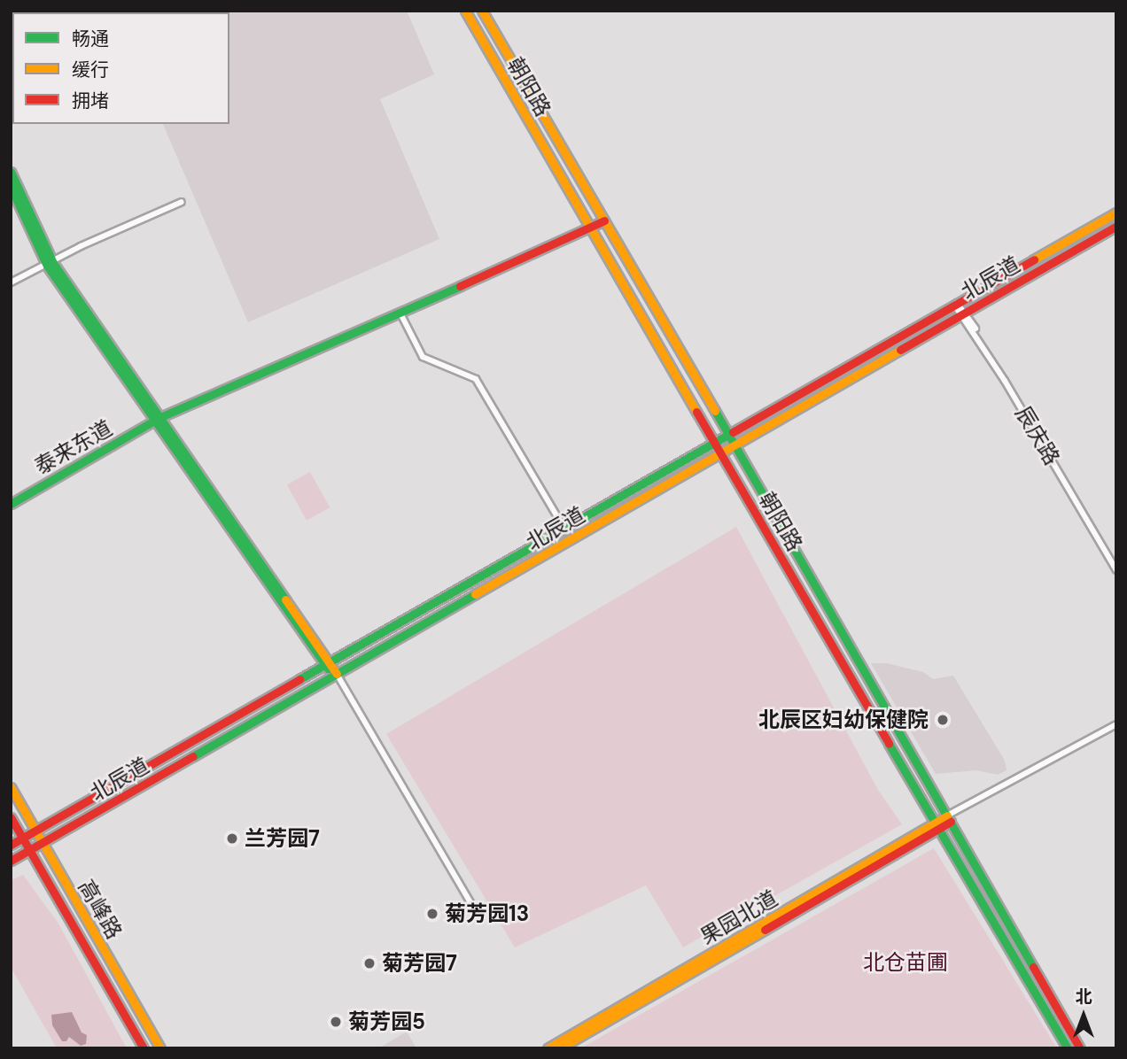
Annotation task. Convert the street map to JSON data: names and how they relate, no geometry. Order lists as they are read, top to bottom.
{
  "streets": {
    "main road": [
      "朝阳路",
      "北辰道",
      "泰来东道",
      "高峰路",
      "果园北道"
    ],
    "street": ["辰庆路"]
  },
  "crossings": [
    ["朝阳路", "北辰道"],
    ["朝阳路", "泰来东道"],
    ["朝阳路", "果园北道"],
    ["北辰道", "辰庆路"],
    ["北辰道", "高峰路"]
  ],
  "parks": ["北仓苗圃"],
  "places": [
    "北辰区妇幼保健院",
    "兰芳园7",
    "菊芳园13",
    "菊芳园7",
    "菊芳园5"
  ],
  "legend": ["畅通", "缓行", "拥堵"],
  "north": "top"
}
